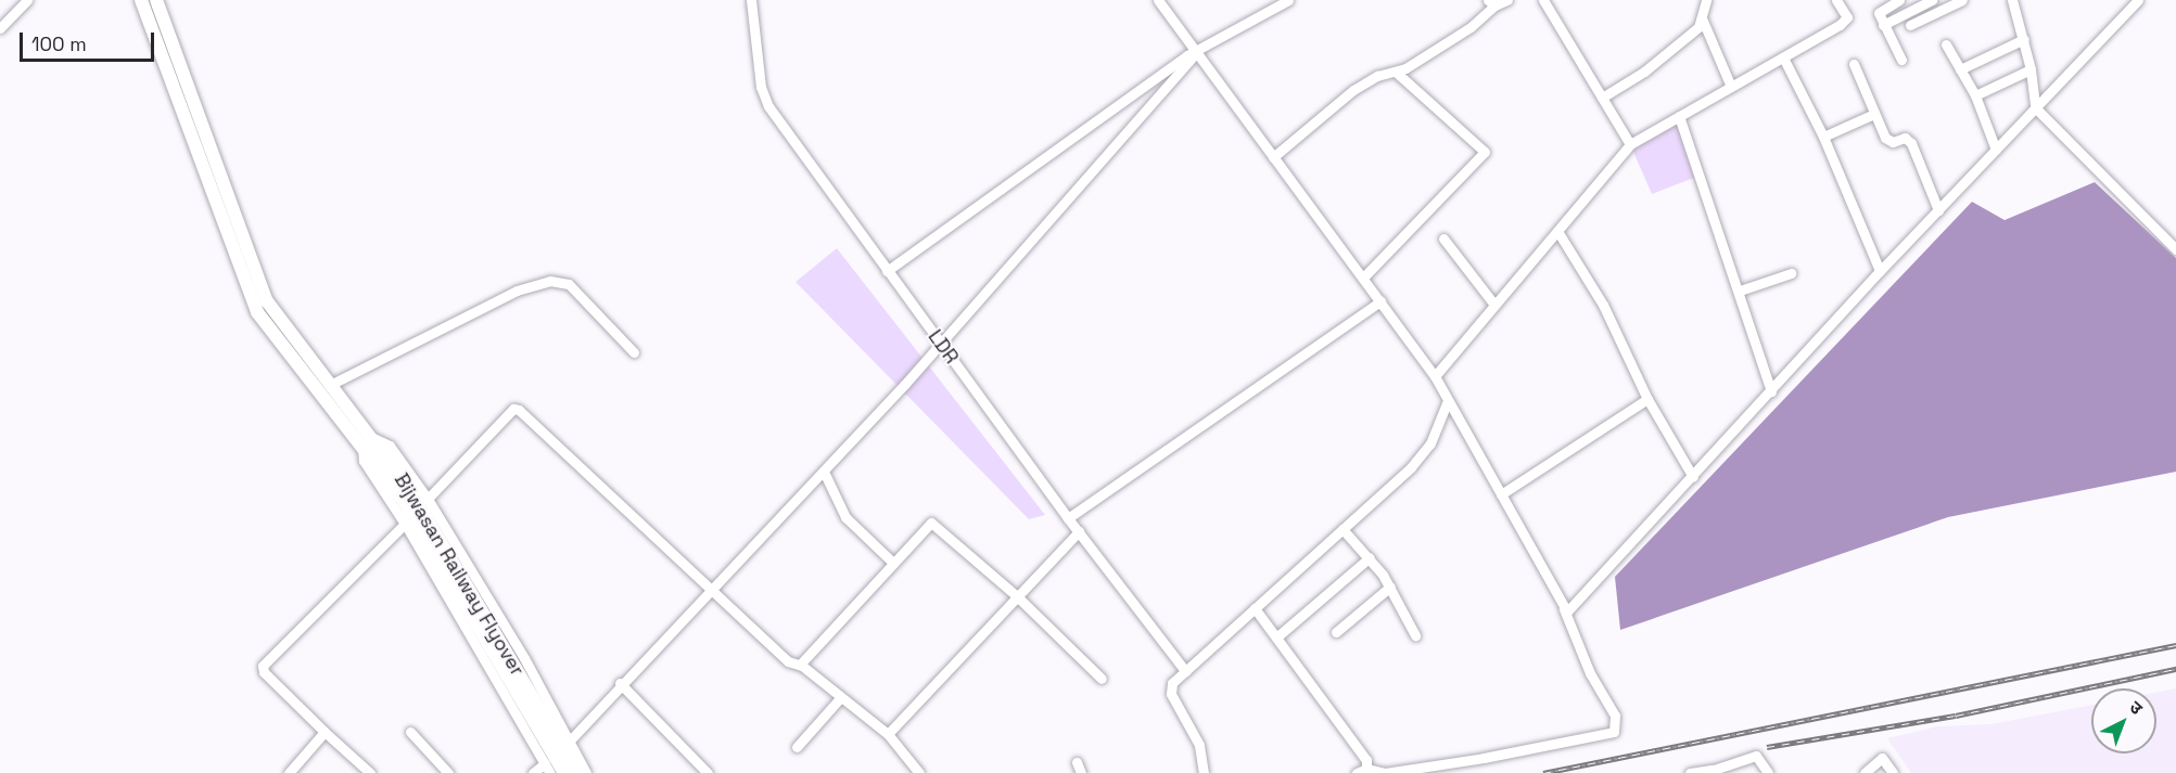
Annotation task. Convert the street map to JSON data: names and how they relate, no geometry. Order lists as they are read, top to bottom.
{
  "streets": {
    "main road": ["Bijwasan Railway Flyover"],
    "street": ["LDR"]
  },
  "scale_bar": "100 m",
  "north": "top right"
}
